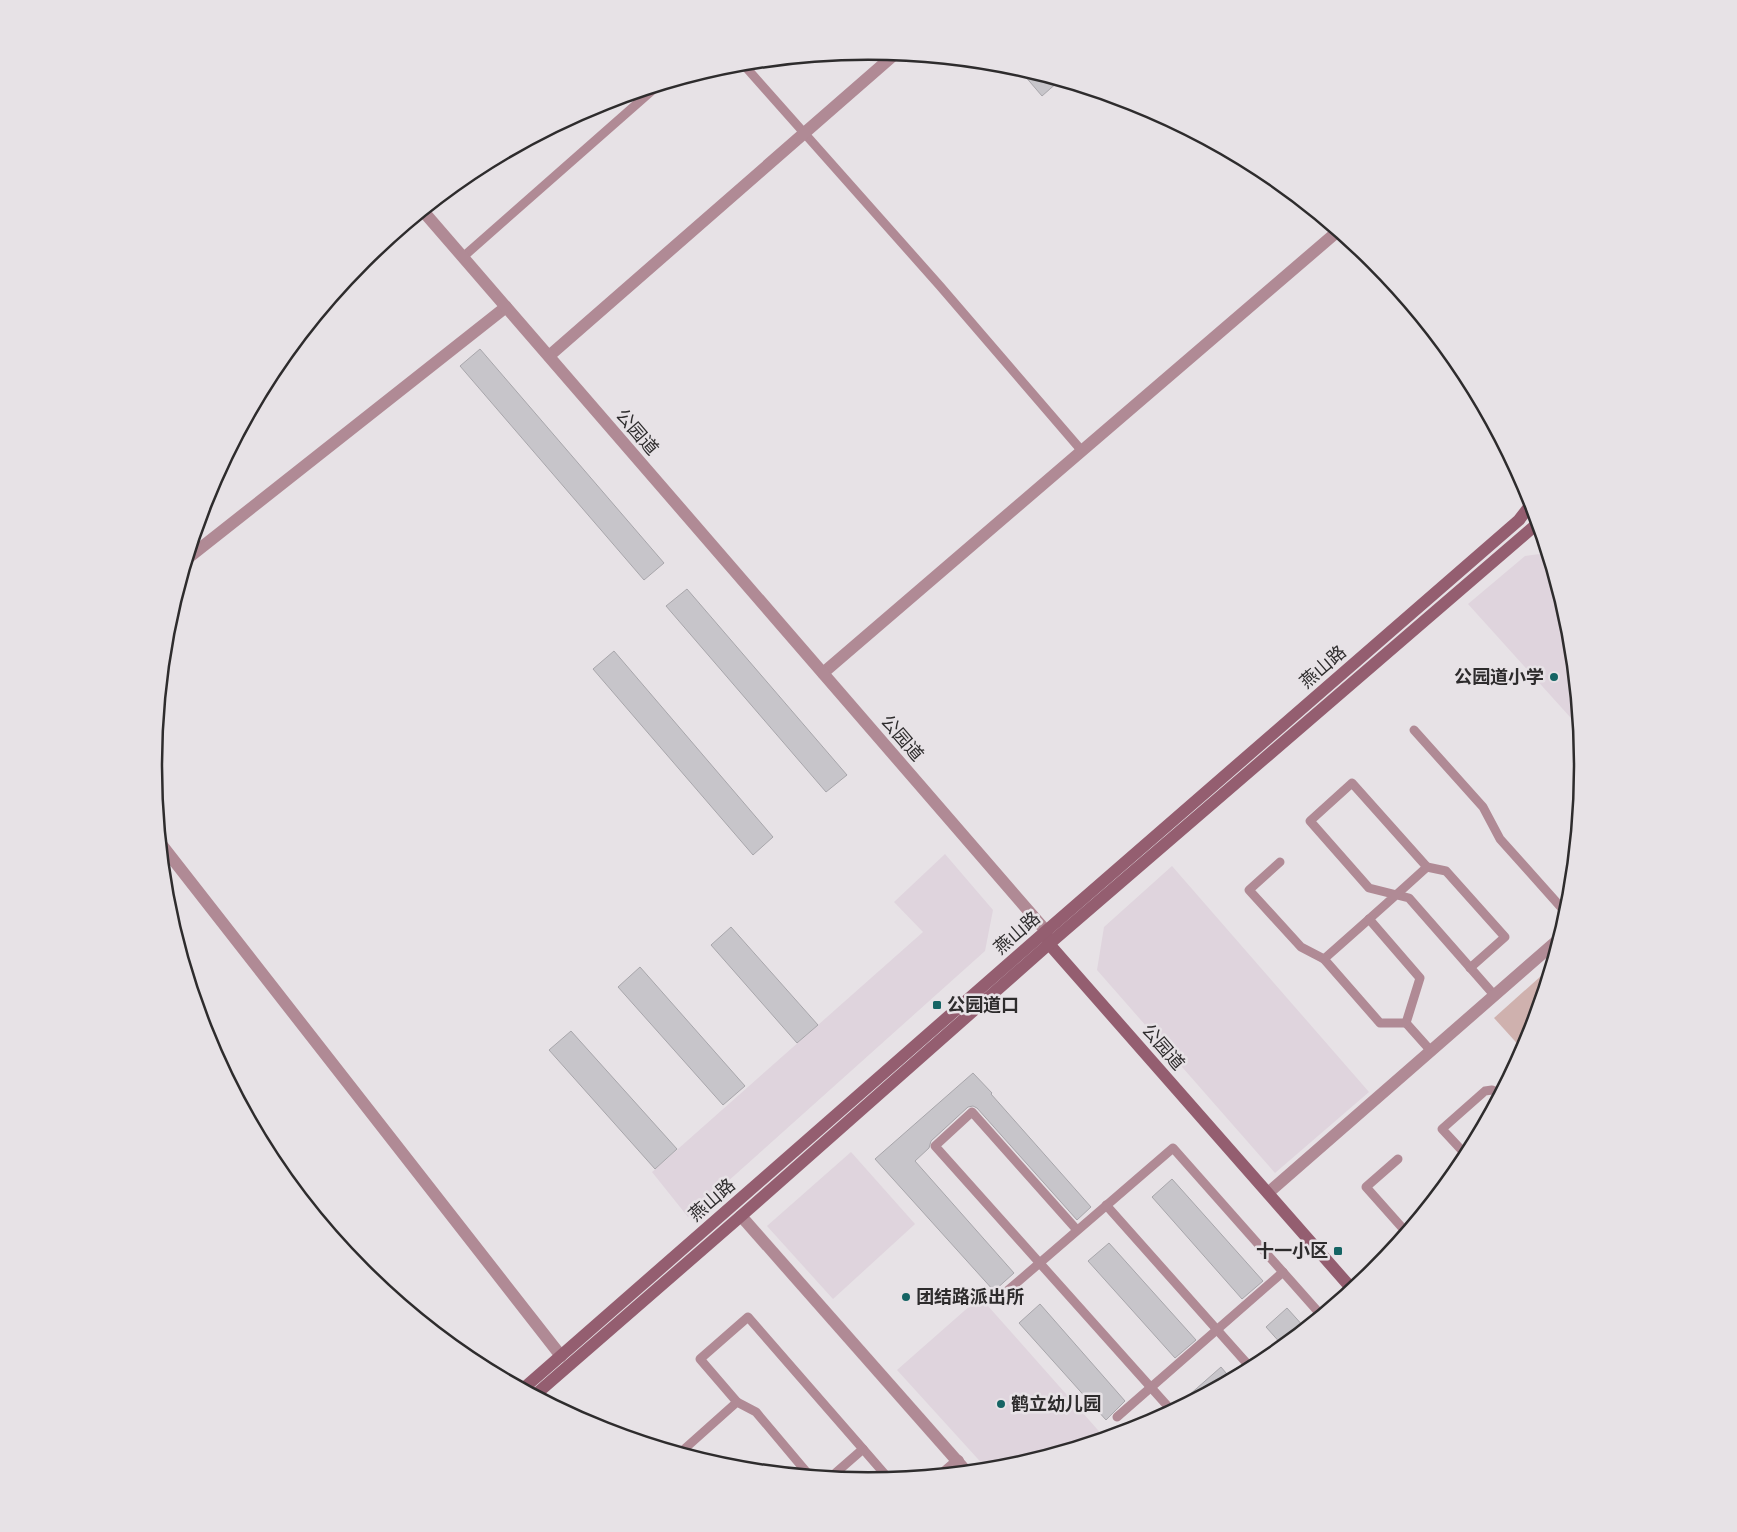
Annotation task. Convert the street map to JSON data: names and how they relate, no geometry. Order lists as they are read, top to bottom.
{
  "streets": {
    "main road": ["公园道", "燕山路"]
  },
  "crossings": [
    ["公园道", "燕山路"]
  ],
  "places": {
    "other": ["公园道小学", "团结路派出所", "鹤立幼儿园"],
    "transit": ["公园道口", "十一小区"]
  }
}
